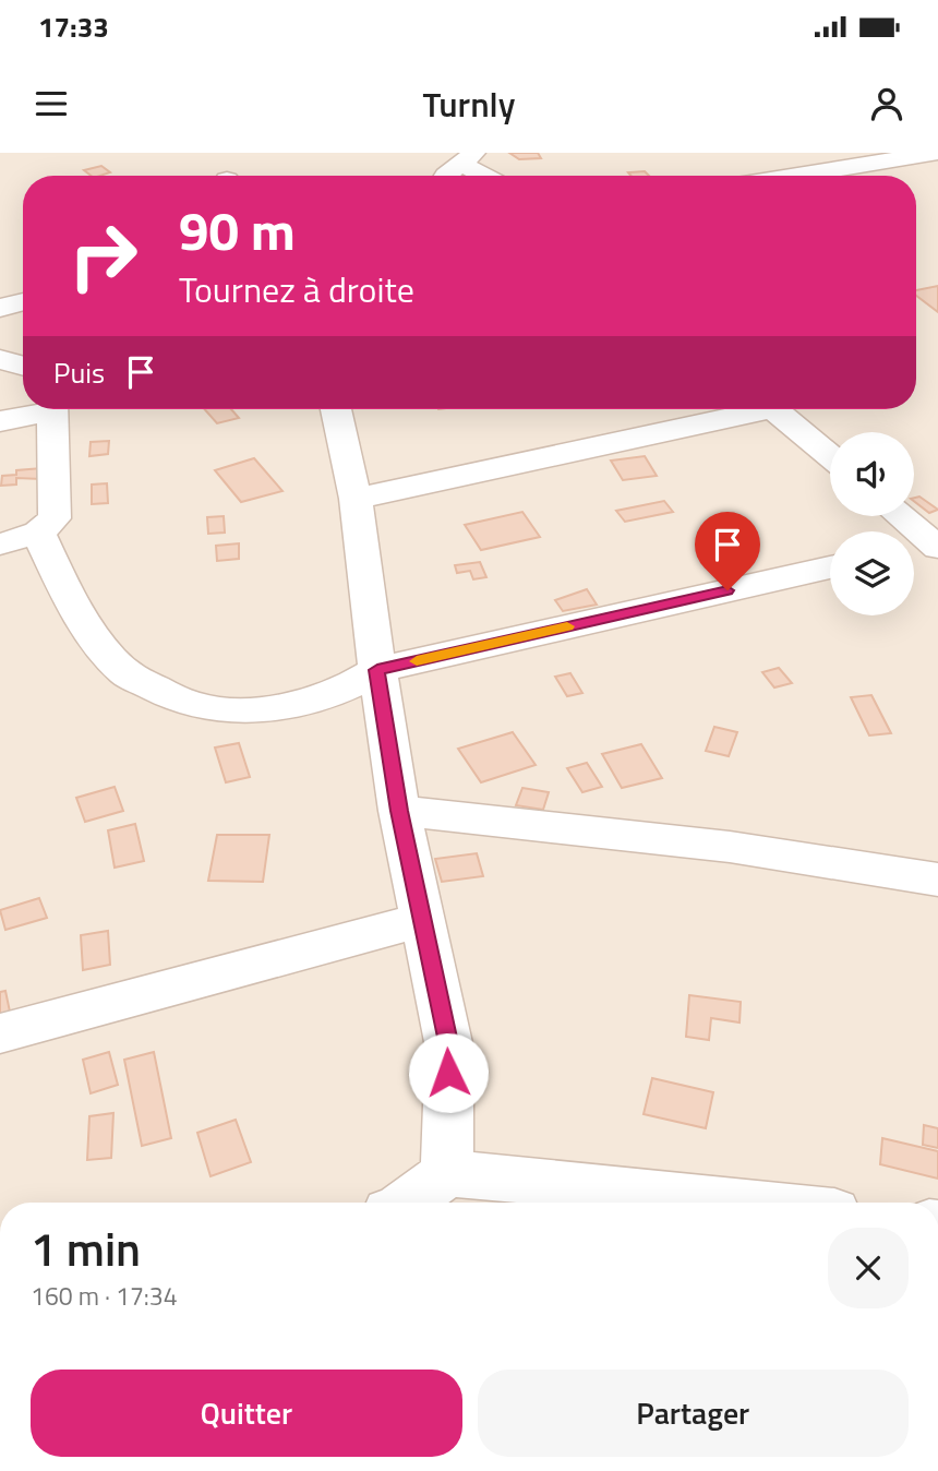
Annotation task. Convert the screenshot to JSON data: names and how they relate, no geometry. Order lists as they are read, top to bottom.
{
  "page": {
    "status": "17:33",
    "header": "Turnly",
    "turn": ["90 m", "Tournez à droite"],
    "then": "Puis",
    "heading": ["1 min", "160 m · 17:34"],
    "buttons": ["Quitter", "Partager"]
  }
}
